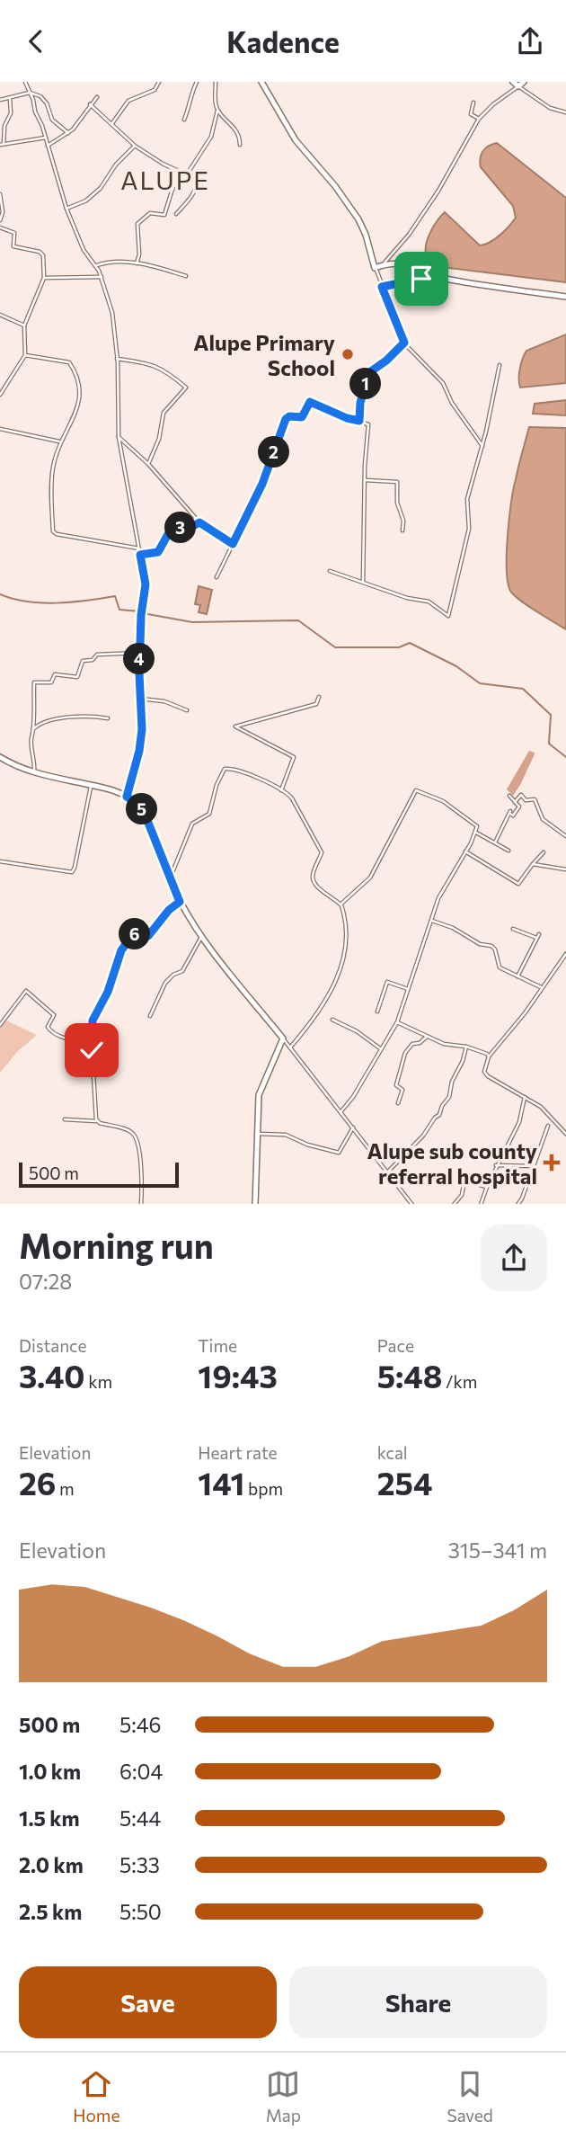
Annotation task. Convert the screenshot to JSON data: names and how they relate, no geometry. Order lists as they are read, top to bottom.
{
  "districts": ["ALUPE"],
  "places": {
    "other": ["Alupe Primary School"],
    "health": ["Alupe sub county referral hospital"]
  },
  "scale_bar": "500 m",
  "page": {
    "header": "Kadence",
    "pins": [
      "1",
      "2",
      "3",
      "4",
      "5",
      "6"
    ],
    "scale": "500 m",
    "heading": ["Morning run", "07:28"],
    "stats": [
      ["Distance", "3.40 km"],
      ["Time", "19:43"],
      ["Pace", "5:48 /km"],
      ["Elevation", "26 m"],
      ["Heart rate", "141 bpm"],
      ["kcal", "254"]
    ],
    "chart": ["Elevation", "315–341 m"],
    "list": [
      {
        "name": "500 m",
        "note": "5:46"
      },
      {
        "name": "1.0 km",
        "note": "6:04"
      },
      {
        "name": "1.5 km",
        "note": "5:44"
      },
      {
        "name": "2.0 km",
        "note": "5:33"
      },
      {
        "name": "2.5 km",
        "note": "5:50"
      }
    ],
    "buttons": ["Save", "Share"],
    "tabs": ["Home", "Map", "Saved"]
  }
}
